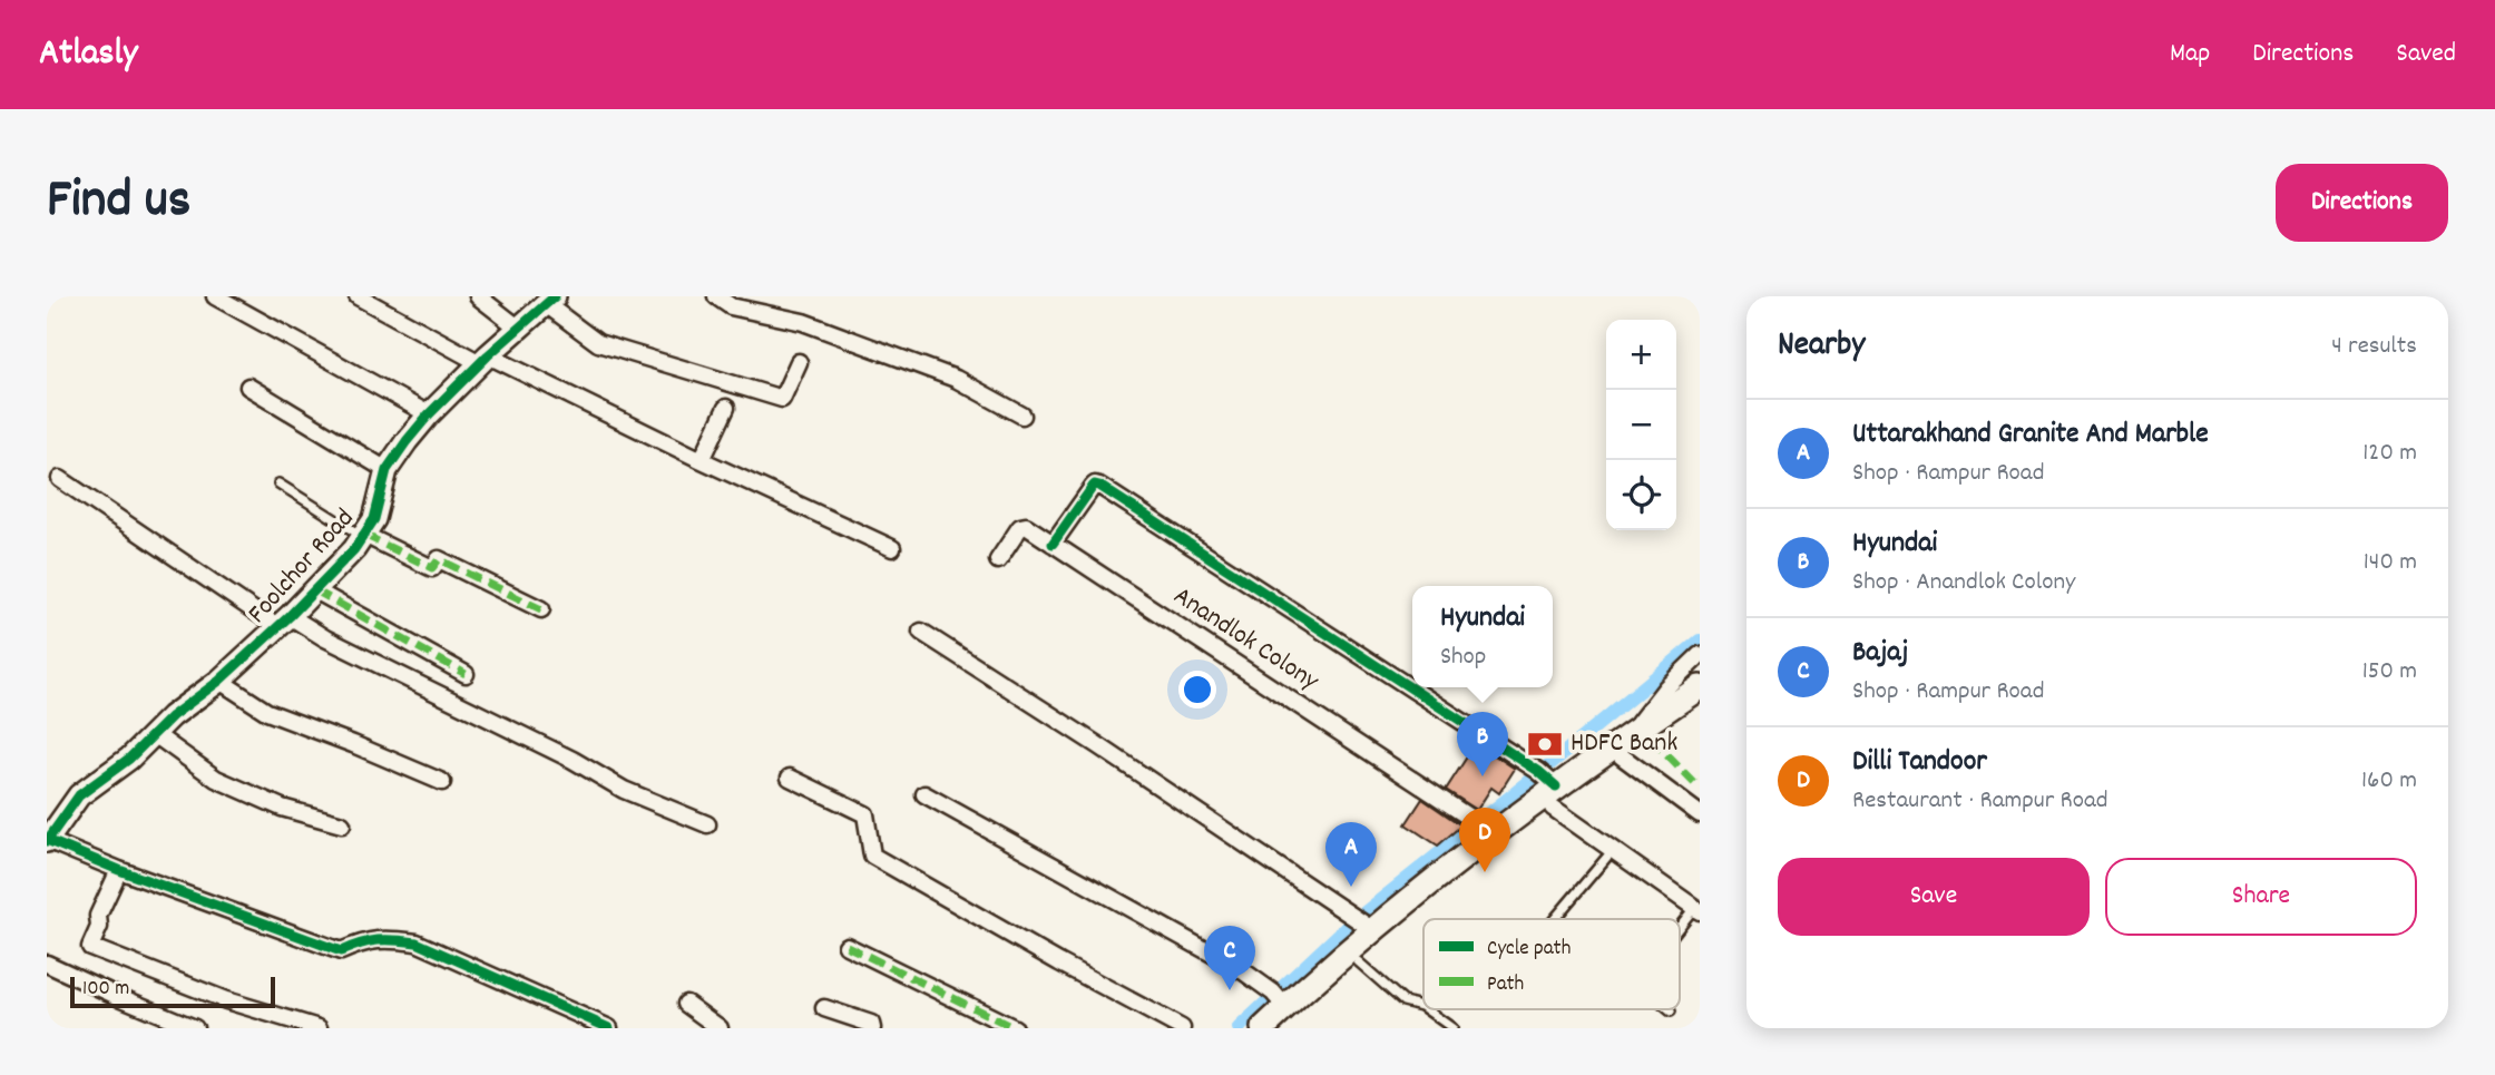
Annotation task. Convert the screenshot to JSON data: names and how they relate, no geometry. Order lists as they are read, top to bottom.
{
  "streets": {
    "street": ["Foolchor Road", "Anandlok Colony"]
  },
  "places": {
    "bank": ["HDFC Bank"]
  },
  "legend": ["Cycle path", "Path"],
  "scale_bar": "100 m",
  "page": {
    "header": "Atlasly",
    "nav": ["Map", "Directions", "Saved"],
    "title": "Find us",
    "buttons": [
      "Directions",
      ["Save", "Share"]
    ],
    "heading": ["Nearby", "4 results"],
    "map_buttons": ["+", "−"],
    "list": [
      {
        "mark": "A",
        "name": "Uttarakhand Granite And Marble",
        "note": "Shop · Rampur Road",
        "value": "120 m"
      },
      {
        "mark": "B",
        "name": "Hyundai",
        "note": "Shop · Anandlok Colony",
        "value": "140 m"
      },
      {
        "mark": "C",
        "name": "Bajaj",
        "note": "Shop · Rampur Road",
        "value": "150 m"
      },
      {
        "mark": "D",
        "name": "Dilli Tandoor",
        "note": "Restaurant · Rampur Road",
        "value": "160 m"
      }
    ],
    "popup": ["Hyundai", "Shop"],
    "pins": [
      "B",
      "D",
      "A",
      "C"
    ],
    "scale": "100 m"
  }
}
